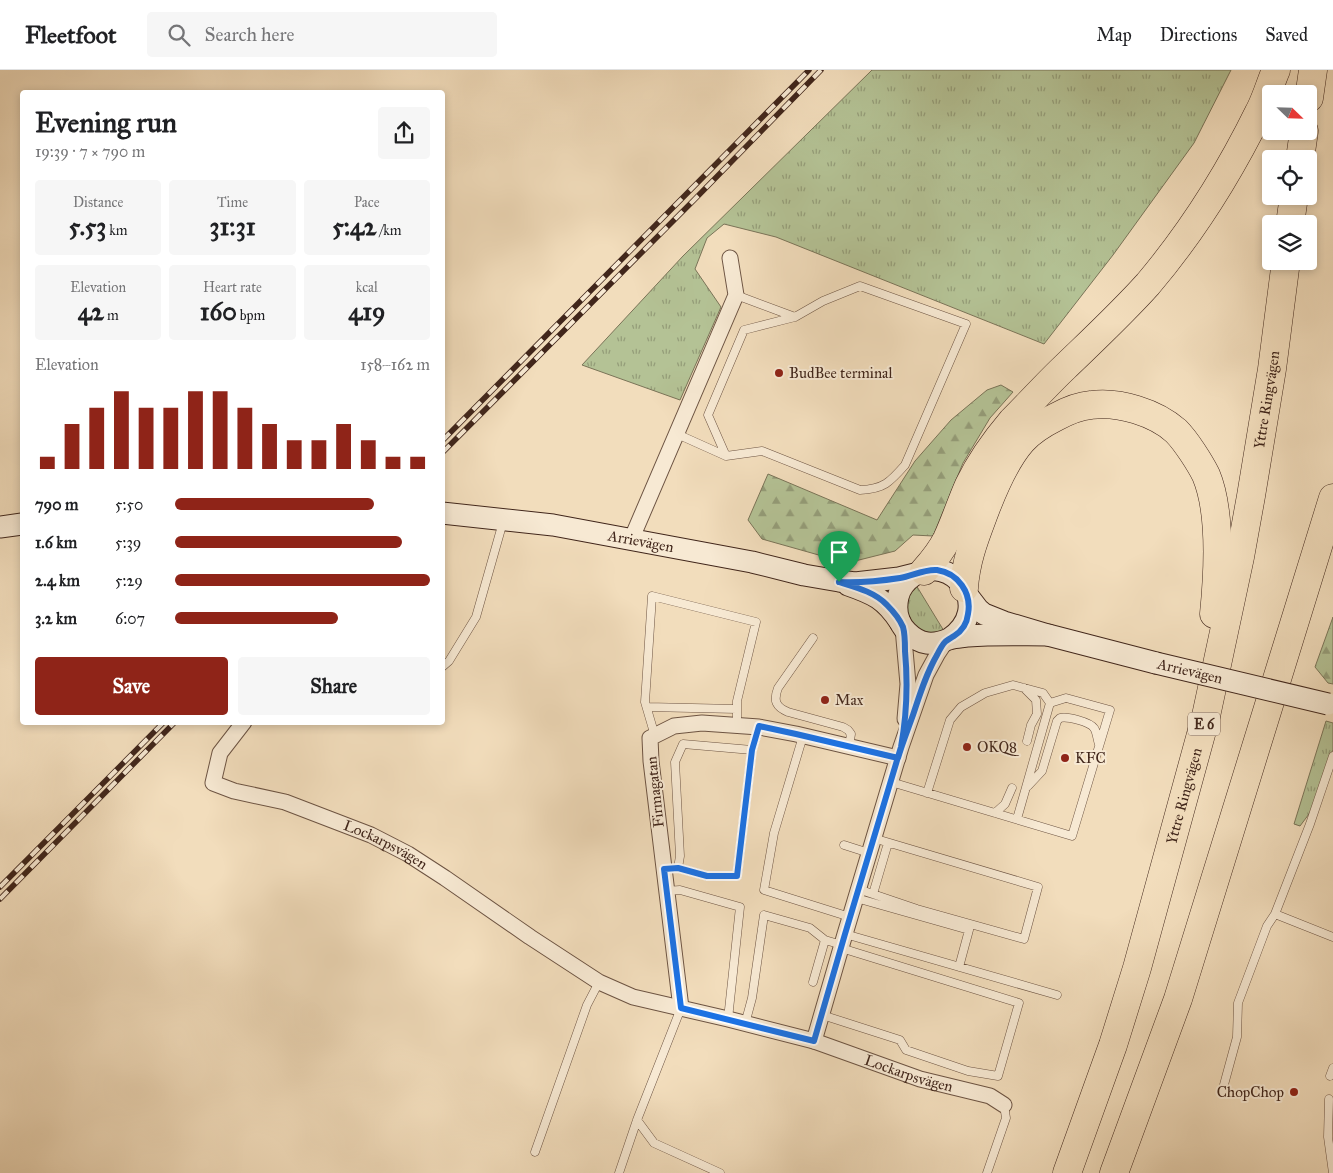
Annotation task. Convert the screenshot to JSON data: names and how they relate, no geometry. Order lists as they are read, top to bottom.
{
  "streets": {
    "highway": ["Yttre Ringvägen", "E 6"],
    "main road": ["Arrievägen"],
    "street": ["Firmagatan", "Lockarpsvägen"]
  },
  "crossings": [
    ["Firmagatan", "Lockarpsvägen"]
  ],
  "places": [
    "BudBee terminal",
    "Max",
    "OKQ8",
    "KFC",
    "ChopChop"
  ],
  "north": "bottom right",
  "page": {
    "header": "Fleetfoot",
    "search": "Search here",
    "nav": ["Map", "Directions", "Saved"],
    "heading": ["Evening run", "19:39 · 7 × 790 m"],
    "stats": [
      ["Distance", "5.53 km"],
      ["Time", "31:31"],
      ["Pace", "5:42 /km"],
      ["Elevation", "42 m"],
      ["Heart rate", "160 bpm"],
      ["kcal", "419"]
    ],
    "chart": ["Elevation", "158–162 m"],
    "list": [
      {
        "name": "790 m",
        "note": "5:50"
      },
      {
        "name": "1.6 km",
        "note": "5:39"
      },
      {
        "name": "2.4 km",
        "note": "5:29"
      },
      {
        "name": "3.2 km",
        "note": "6:07"
      }
    ],
    "buttons": ["Save", "Share"]
  }
}
